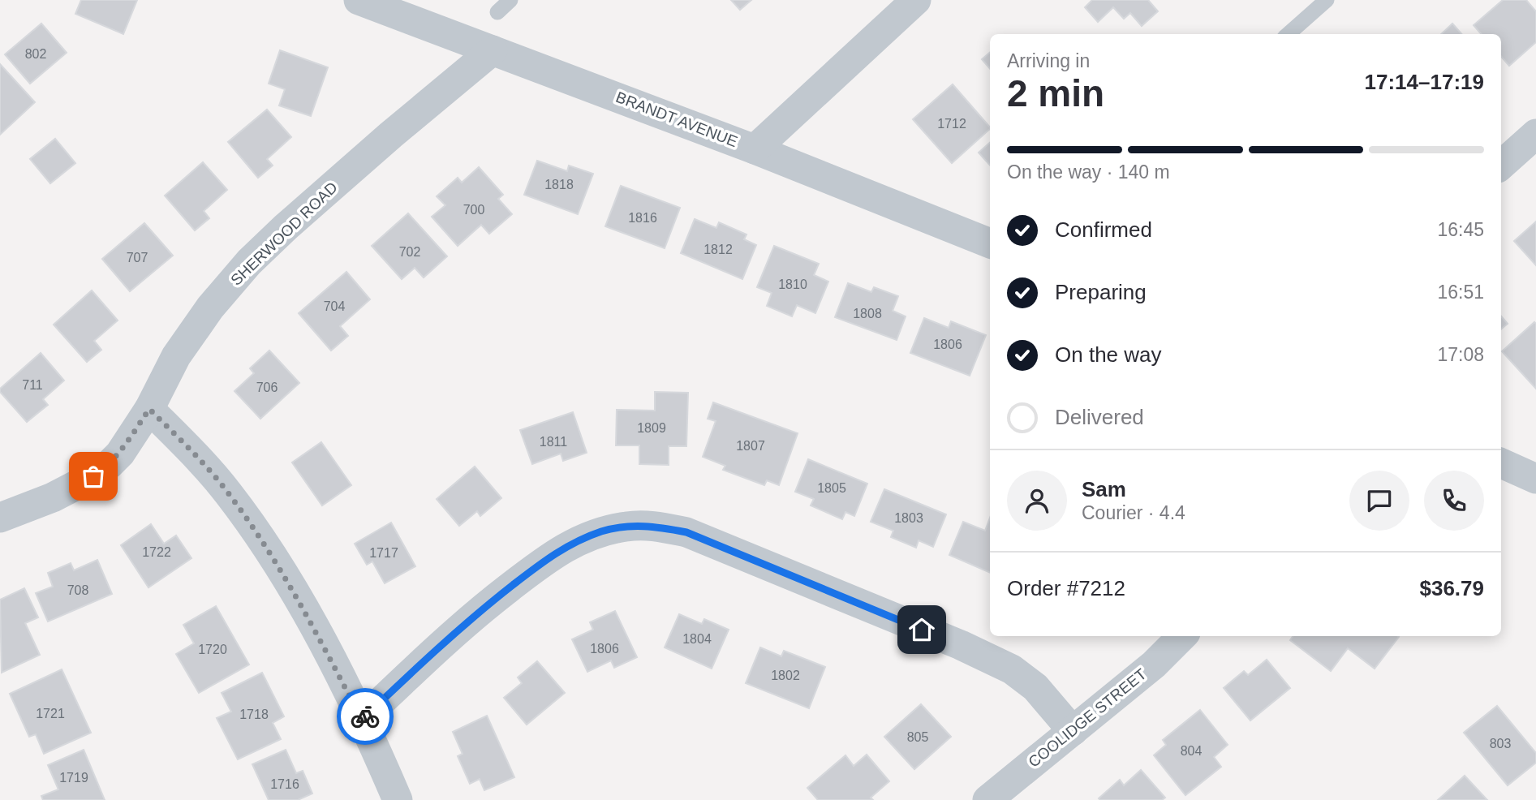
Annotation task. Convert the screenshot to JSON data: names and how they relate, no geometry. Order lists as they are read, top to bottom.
{
  "streets": {
    "street": ["BRANDT AVENUE", "SHERWOOD ROAD", "COOLIDGE STREET"]
  },
  "crossings": [
    ["BRANDT AVENUE", "SHERWOOD ROAD"]
  ],
  "house_numbers": [
    "802",
    "1712",
    "1818",
    "700",
    "1816",
    "1812",
    "702",
    "707",
    "1810",
    "704",
    "1808",
    "1806",
    "711",
    "706",
    "1809",
    "1811",
    "1807",
    "1805",
    "1803",
    "1722",
    "1717",
    "708",
    "1804",
    "1806",
    "1720",
    "1802",
    "1721",
    "1718",
    "805",
    "803",
    "804",
    "1719",
    "1716"
  ],
  "page": {
    "heading": ["2 min", "Arriving in", "17:14–17:19"],
    "panel": [
      "Sam",
      "Courier · 4.4",
      "Order #7212",
      "$36.79"
    ],
    "bar": "On the way · 140 m",
    "list": [
      ["Confirmed", "16:45"],
      ["Preparing", "16:51"],
      ["On the way", "17:08"],
      "Delivered"
    ]
  }
}
